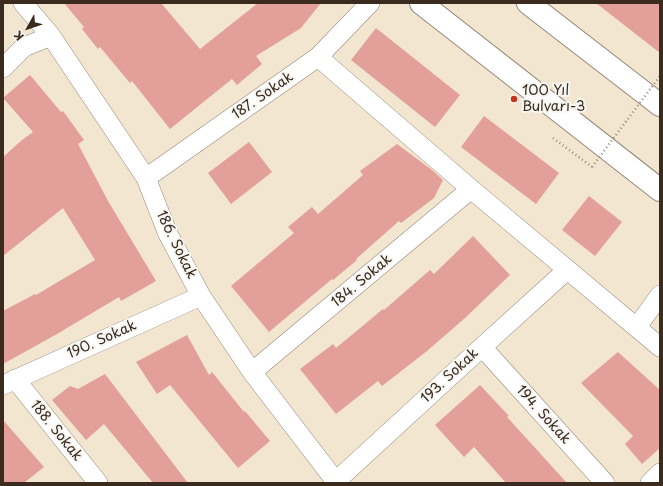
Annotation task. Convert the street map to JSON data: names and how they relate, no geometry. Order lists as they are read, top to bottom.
{
  "streets": {
    "street": [
      "187. Sokak",
      "186. Sokak",
      "184. Sokak",
      "190. Sokak",
      "193. Sokak",
      "194. Sokak",
      "188. Sokak"
    ]
  },
  "crossings": [
    ["187. Sokak", "186. Sokak"],
    ["186. Sokak", "184. Sokak"],
    ["186. Sokak", "190. Sokak"],
    ["186. Sokak", "193. Sokak"],
    ["190. Sokak", "188. Sokak"],
    ["193. Sokak", "194. Sokak"]
  ],
  "places": ["100 Yıl Bulvarı-3"],
  "north": "bottom left"
}
